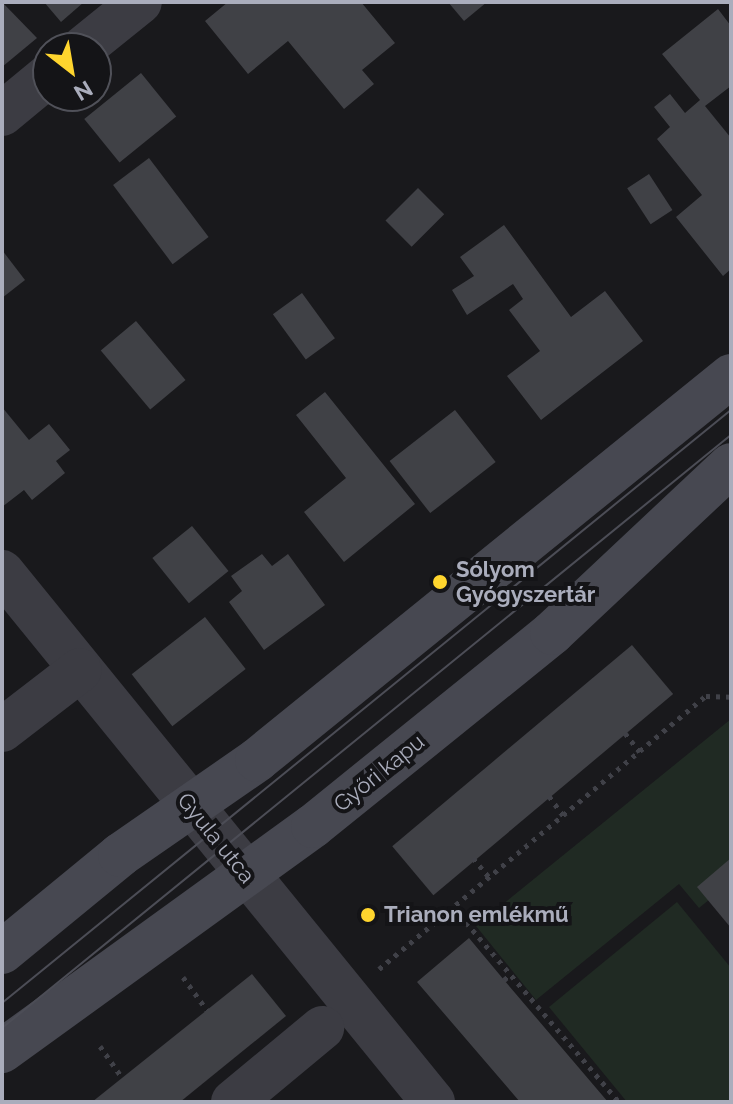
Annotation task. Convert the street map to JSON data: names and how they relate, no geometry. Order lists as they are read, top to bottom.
{
  "streets": {
    "street": ["Győri kapu", "Gyula utca"]
  },
  "crossings": [
    ["Győri kapu", "Gyula utca"]
  ],
  "places": ["Sólyom Gyógyszertár", "Trianon emlékmű"],
  "north": "bottom right"
}
